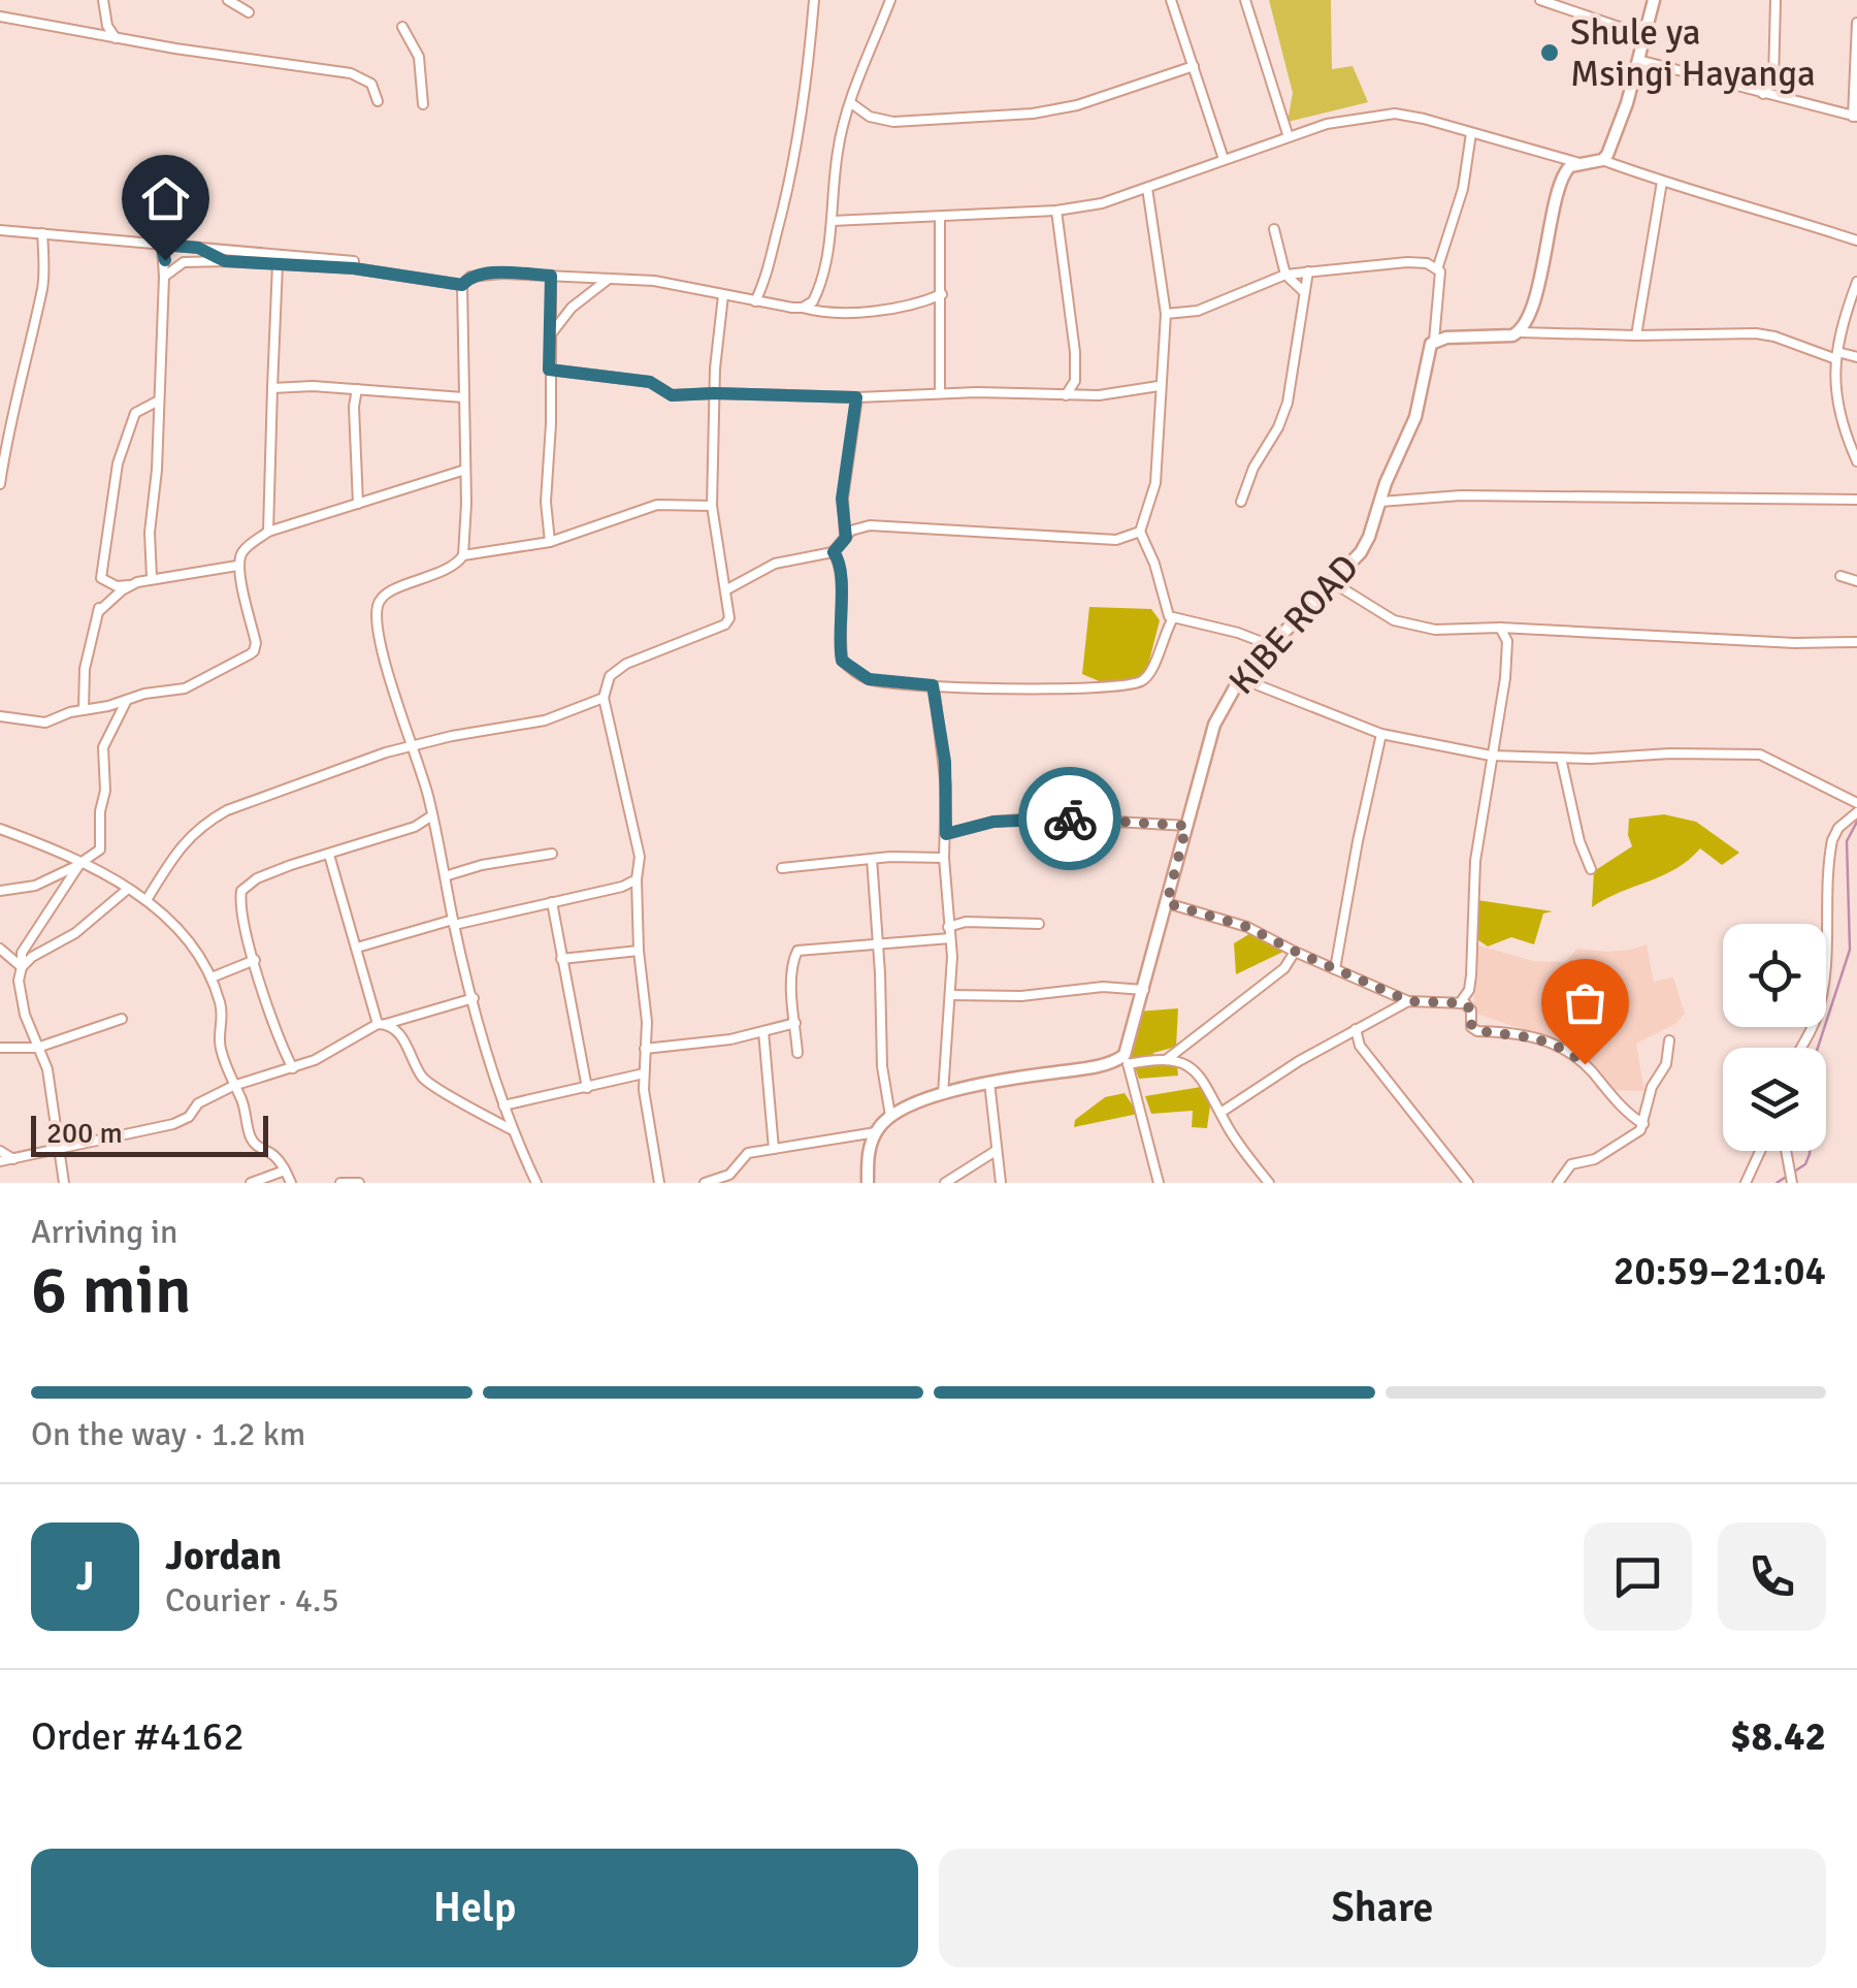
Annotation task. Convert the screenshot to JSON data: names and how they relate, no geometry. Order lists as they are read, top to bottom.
{
  "streets": {
    "street": ["KIBE ROAD"]
  },
  "places": ["Shule ya Msingi Hayanga"],
  "scale_bar": "200 m",
  "page": {
    "scale": "200 m",
    "heading": ["6 min", "Arriving in", "20:59–21:04"],
    "panel": [
      "Jordan",
      "Courier · 4.5",
      "Order #4162",
      "$8.42"
    ],
    "bar": "On the way · 1.2 km",
    "round": "J",
    "buttons": ["Help", "Share"]
  }
}
